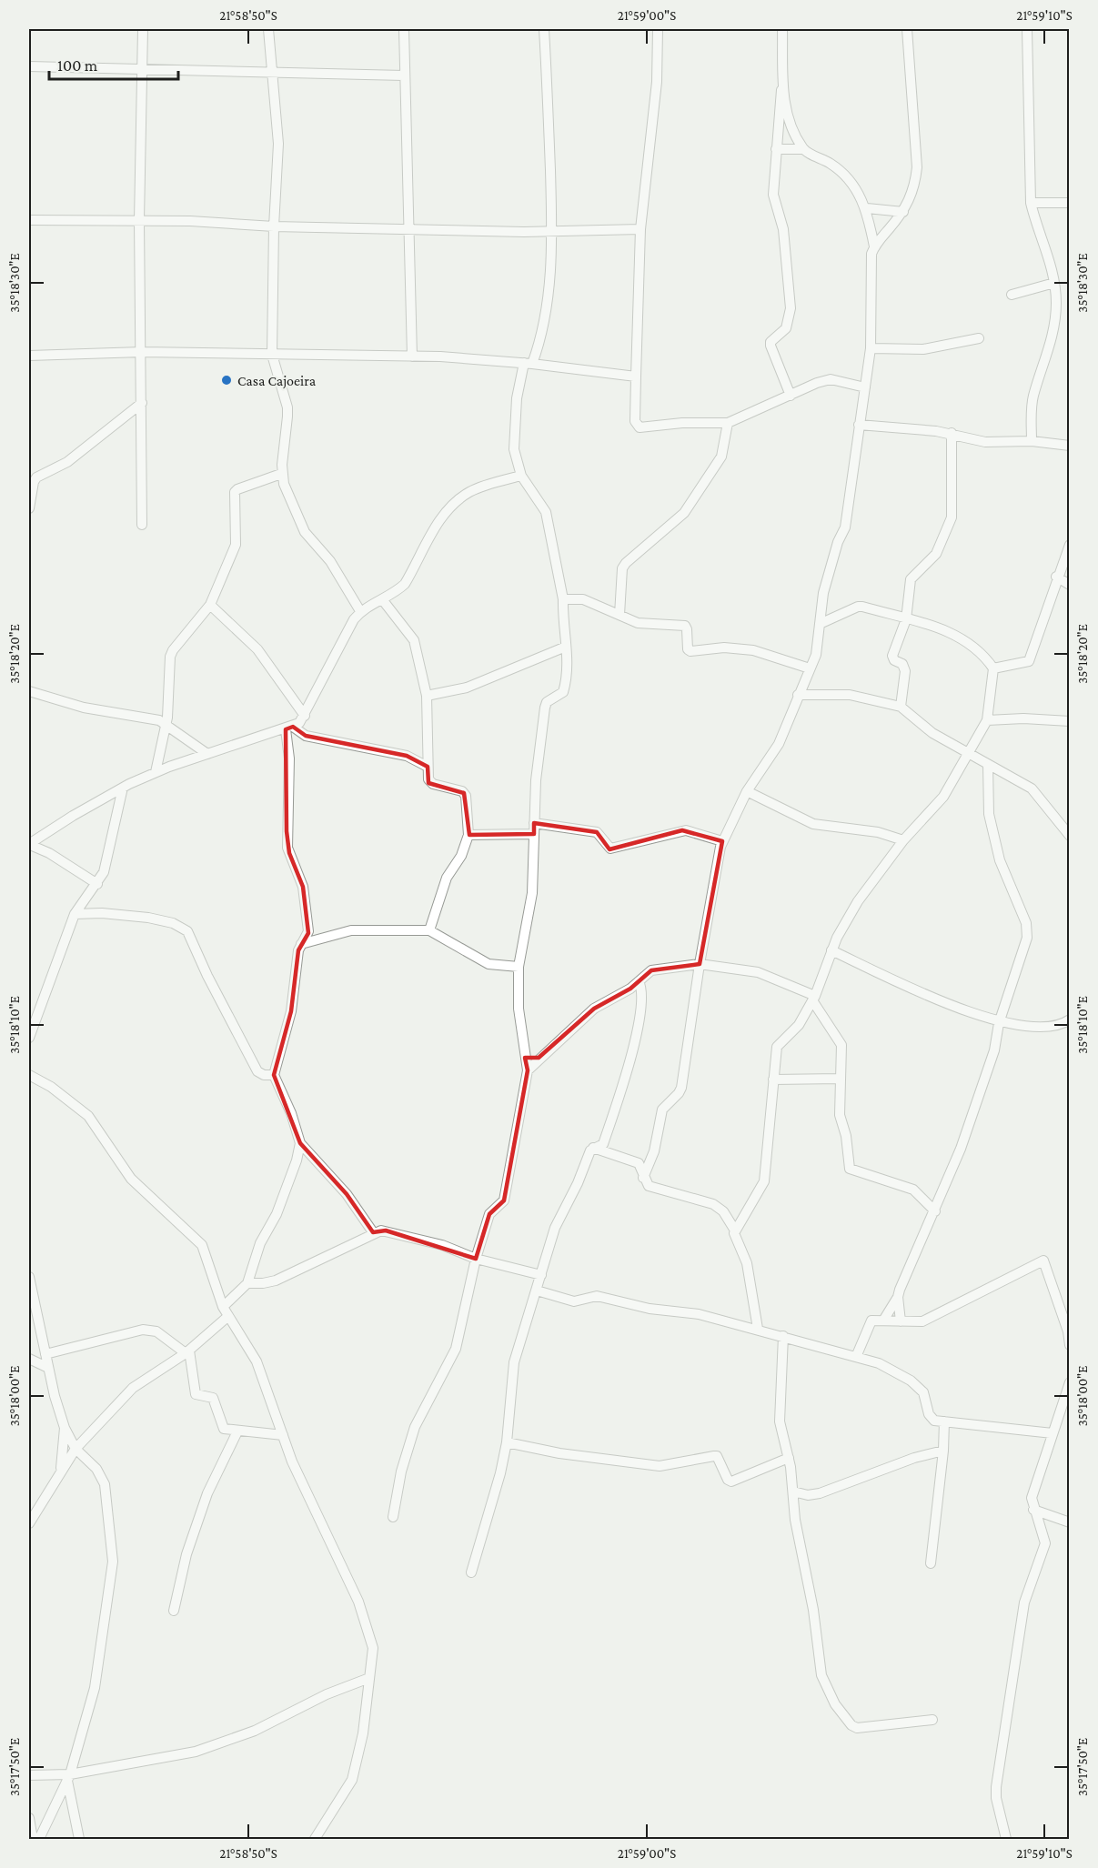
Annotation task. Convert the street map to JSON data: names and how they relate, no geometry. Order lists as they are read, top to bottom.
{
  "places": ["Casa Cajoeira"],
  "scale_bar": "100 m",
  "coordinates": [
    "21°58'50\"S",
    "21°59'00\"S",
    "21°59'10\"S",
    "35°18'30\"E",
    "35°18'20\"E",
    "35°18'10\"E",
    "35°18'00\"E",
    "35°17'50\"E"
  ]
}
